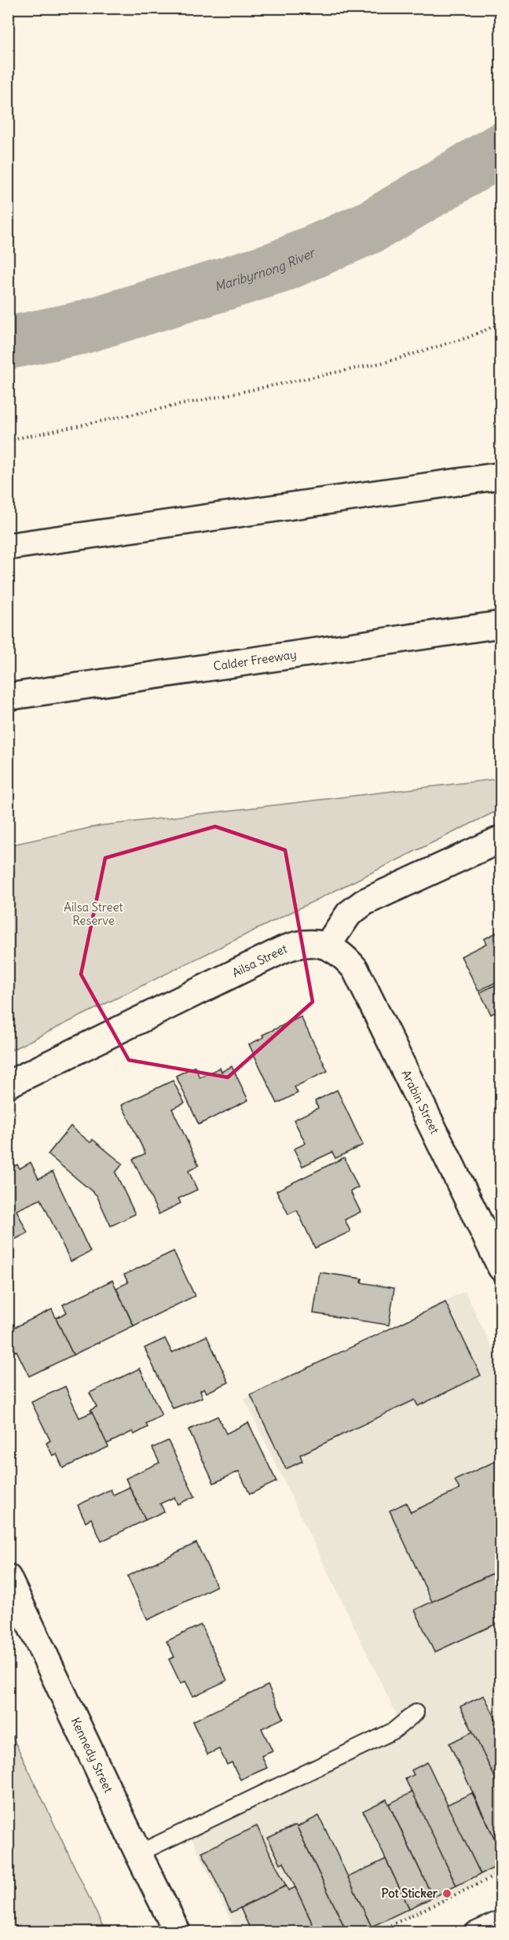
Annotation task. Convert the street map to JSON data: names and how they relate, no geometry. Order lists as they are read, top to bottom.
{
  "streets": {
    "main road": [
      "Calder Freeway",
      "Ailsa Street",
      "Arabin Street",
      "Kennedy Street"
    ]
  },
  "crossings": [
    ["Ailsa Street", "Arabin Street"]
  ],
  "water": ["Maribyrnong River"],
  "parks": ["Ailsa Street Reserve"],
  "places": ["Pot Sticker"]
}
